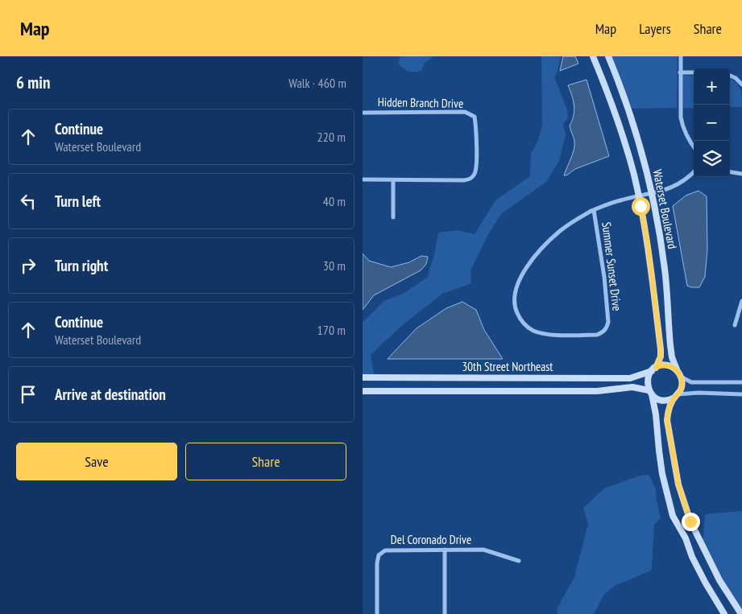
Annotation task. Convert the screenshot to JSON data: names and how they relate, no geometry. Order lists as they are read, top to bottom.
{
  "streets": {
    "street": [
      "Hidden Branch Drive",
      "Waterset Boulevard",
      "Summer Sunset Drive",
      "30th Street Northeast",
      "Del Coronado Drive"
    ]
  },
  "crossings": [
    ["Waterset Boulevard", "Summer Sunset Drive"],
    ["Waterset Boulevard", "30th Street Northeast"]
  ],
  "page": {
    "header": "Map",
    "nav": ["Map", "Layers", "Share"],
    "heading": ["6 min", "Walk · 460 m"],
    "map_buttons": ["+", "−"],
    "list": [
      ["Continue", "Waterset Boulevard", "220 m"],
      ["Turn left", "40 m"],
      ["Turn right", "30 m"],
      ["Continue", "Waterset Boulevard", "170 m"],
      "Arrive at destination"
    ],
    "buttons": ["Save", "Share"]
  }
}
